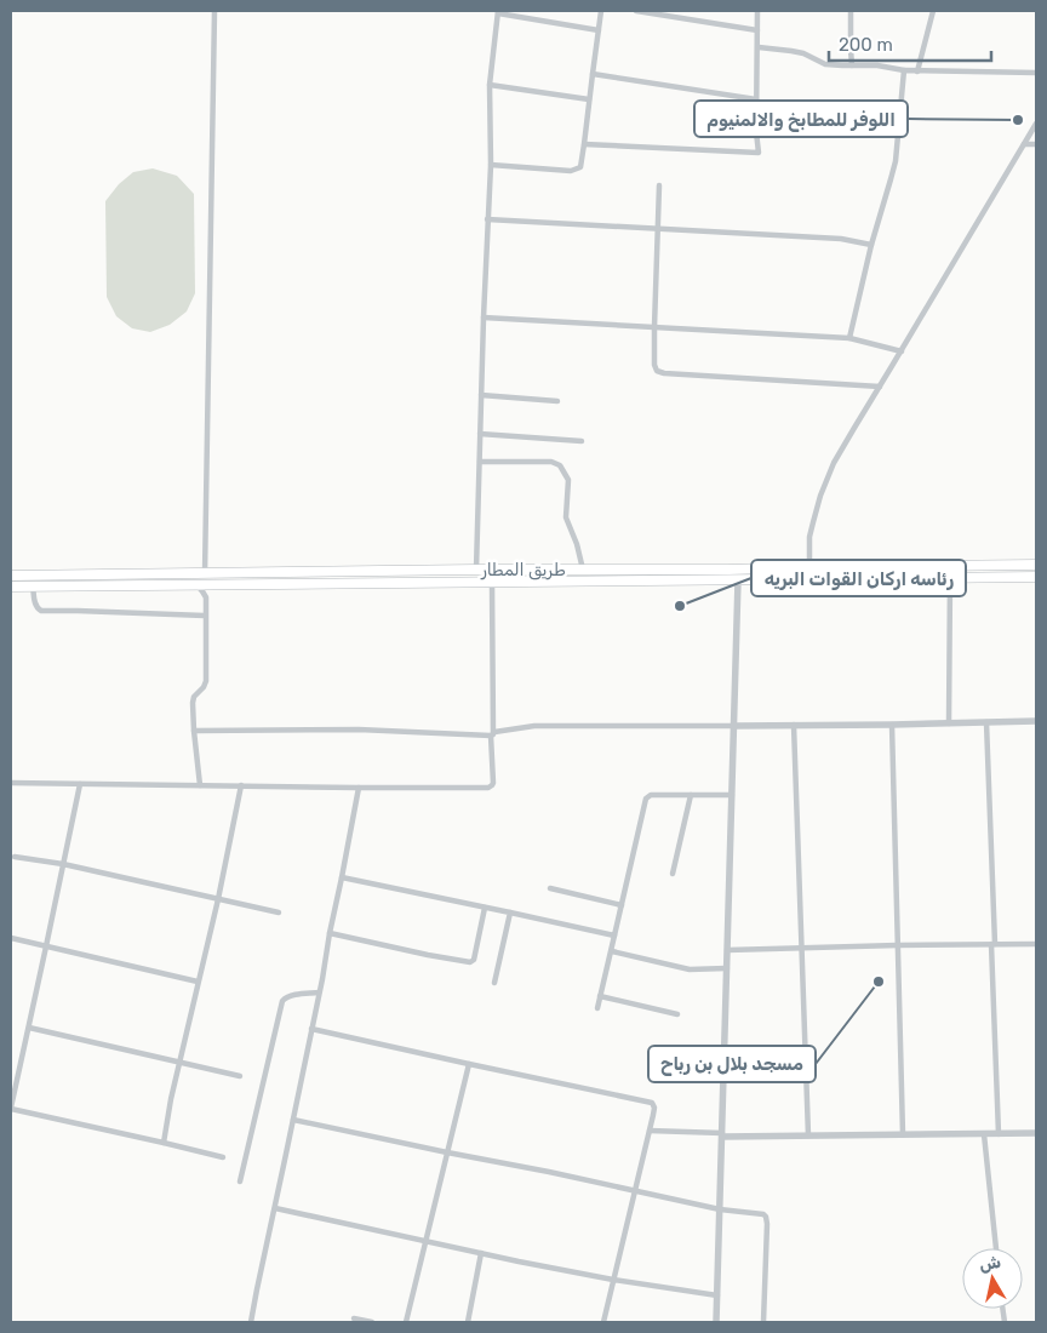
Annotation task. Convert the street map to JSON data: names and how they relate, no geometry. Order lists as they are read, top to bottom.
{
  "streets": {
    "highway": ["طريق المطار"]
  },
  "places": ["اللوفر للمطابخ والالمنيوم", "رئاسه اركان القوات البريه", "مسجد بلال بن رباح"],
  "scale_bar": "200 m",
  "north": "top"
}
